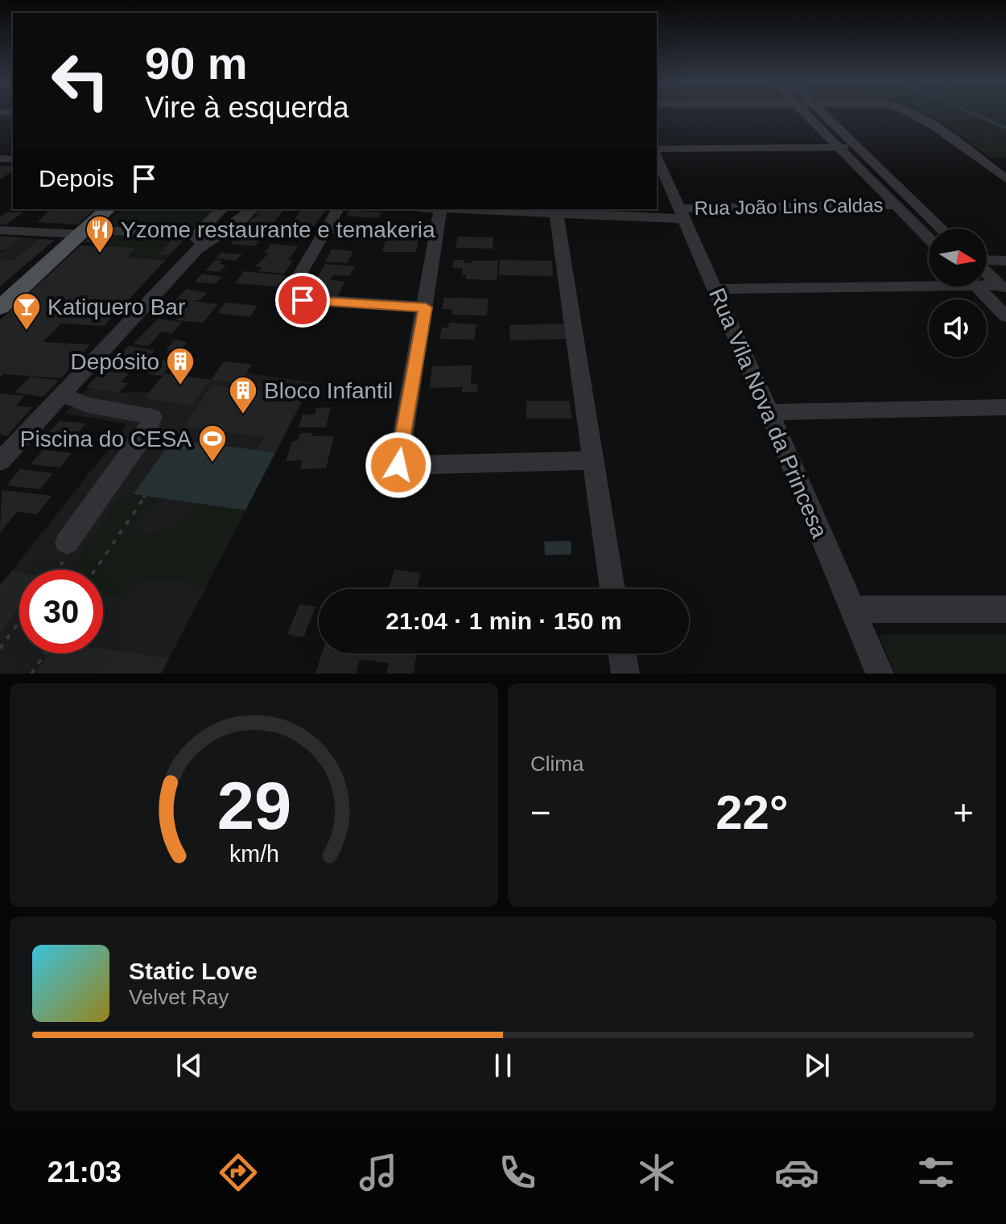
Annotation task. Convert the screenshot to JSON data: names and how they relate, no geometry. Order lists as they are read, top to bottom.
{
  "streets": {
    "street": ["Rua João Lins Caldas", "Rua Vila Nova da Princesa"]
  },
  "crossings": [
    ["Rua João Lins Caldas", "Rua Vila Nova da Princesa"]
  ],
  "places": {
    "restaurant": ["Yzome restaurante e temakeria"],
    "bar": ["Katiquero Bar"],
    "building": ["Depósito", "Bloco Infantil"],
    "sports": ["Piscina do CESA"]
  },
  "north": "right",
  "page": {
    "turn": ["90 m", "Vire à esquerda"],
    "then": "Depois",
    "limit": "30",
    "trip": "21:04 · 1 min · 150 m",
    "tile": "Clima",
    "heat": ["−", "22°", "+"],
    "song": ["Static Love", "Velvet Ray"],
    "tabs": "21:03",
    "gauge": ["29", "km/h"]
  }
}
